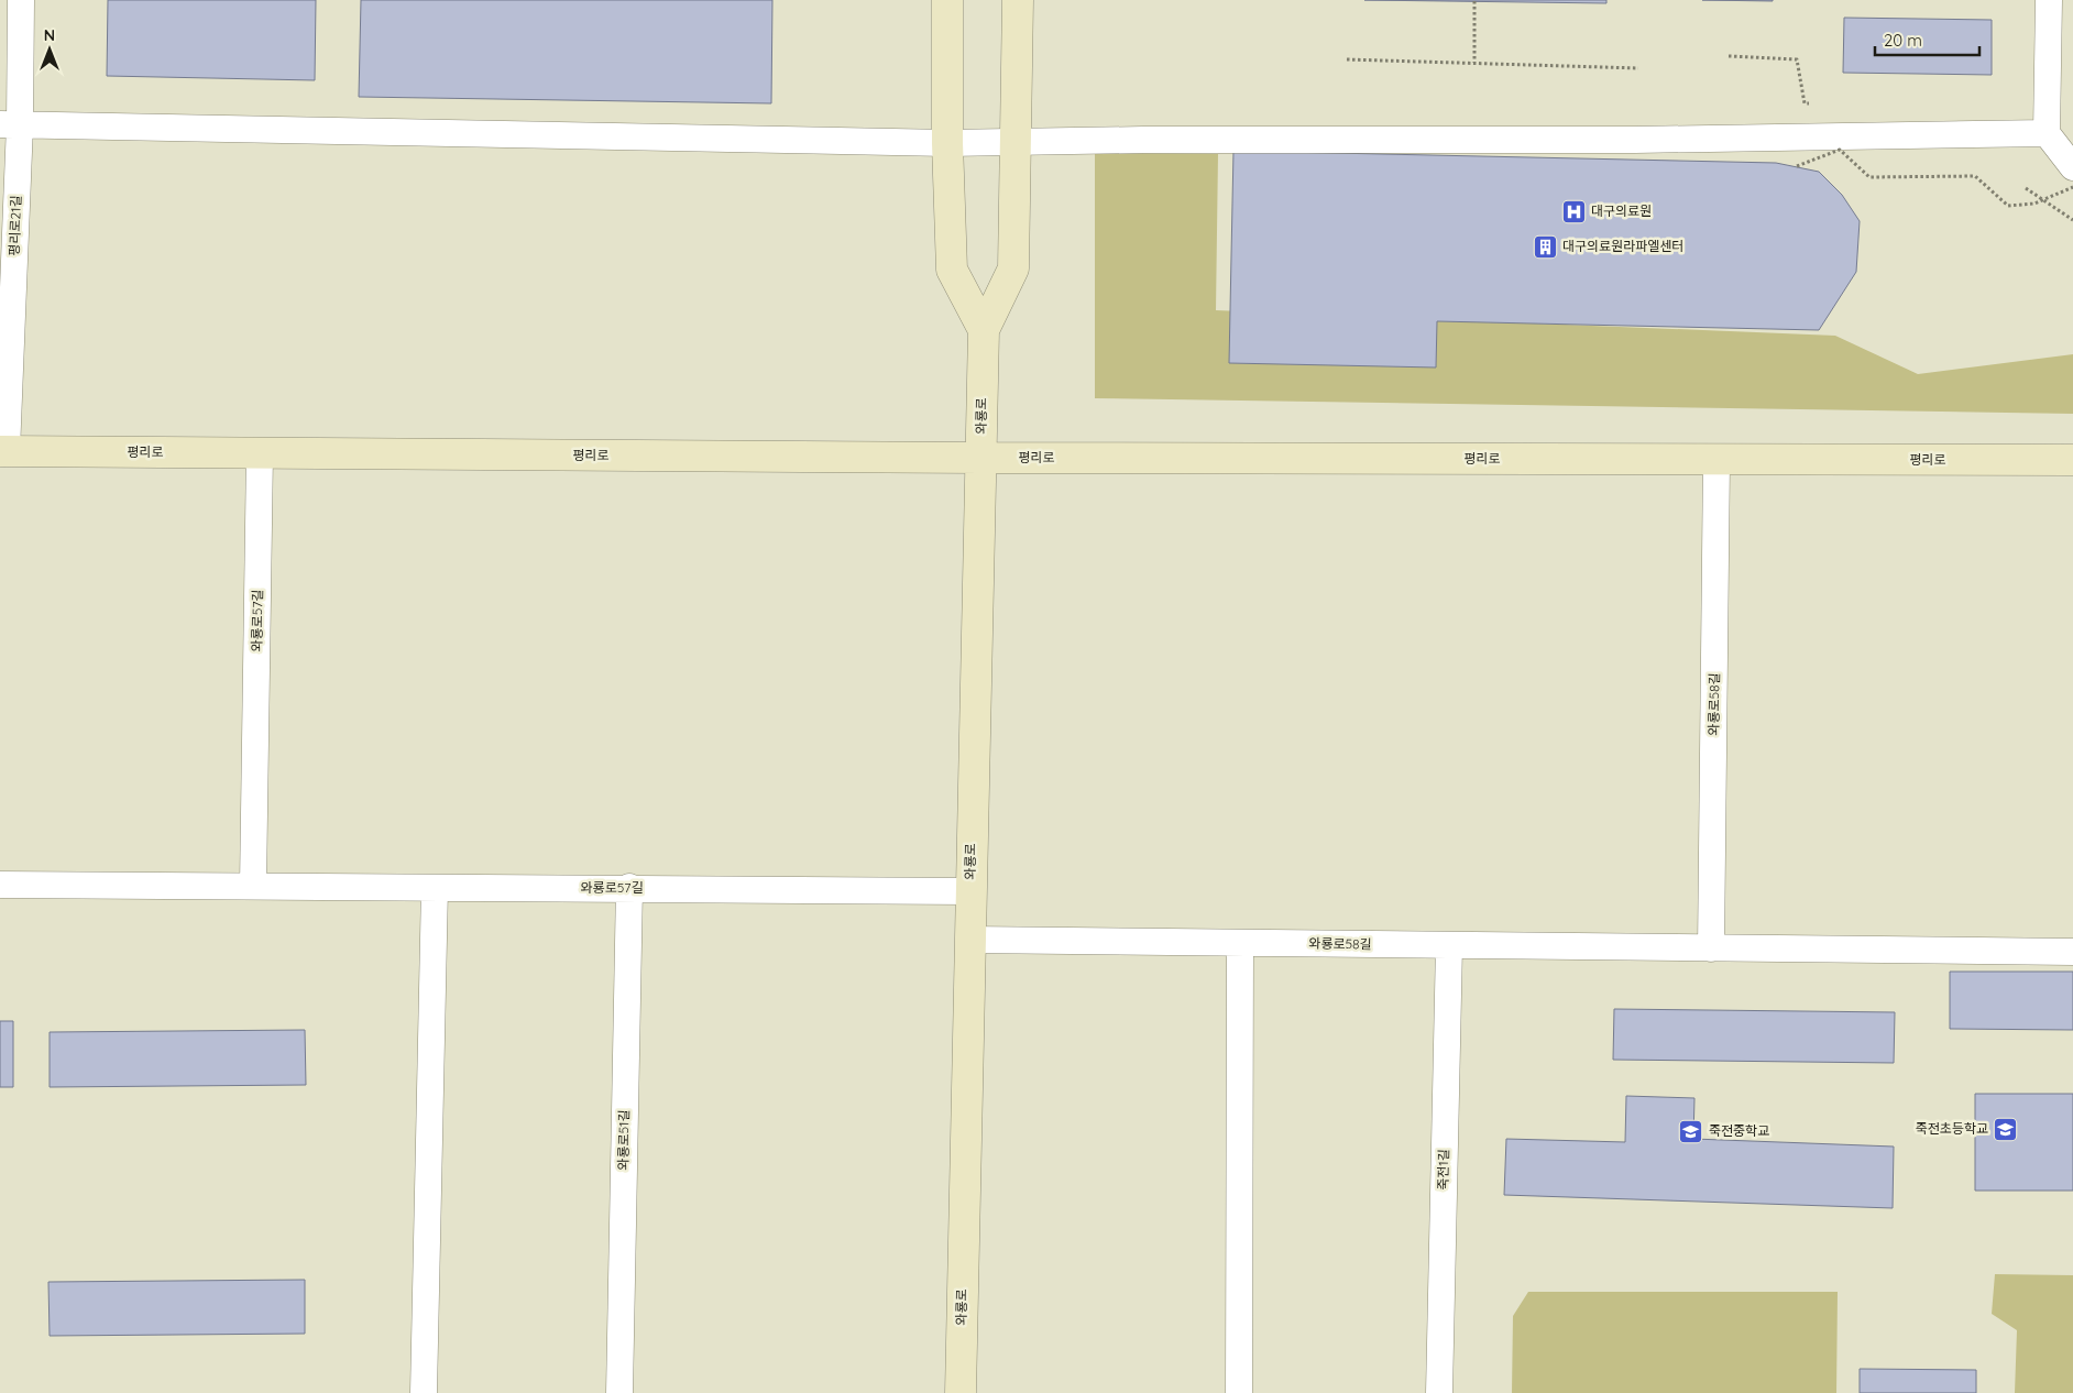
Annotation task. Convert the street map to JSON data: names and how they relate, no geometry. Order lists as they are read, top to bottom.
{
  "streets": {
    "main road": ["와룡로", "평리로"],
    "street": [
      "평리로21길",
      "와룡로57길",
      "와룡로58길",
      "와룡로51길",
      "죽전1길"
    ]
  },
  "crossings": [
    ["평리로21길", "평리로"],
    ["와룡로", "평리로"],
    ["와룡로", "와룡로57길"],
    ["와룡로", "와룡로58길"],
    ["평리로", "와룡로57길"],
    ["평리로", "와룡로58길"],
    ["와룡로57길", "와룡로51길"],
    ["와룡로58길", "죽전1길"]
  ],
  "places": {
    "hospital": ["대구의료원"],
    "building": ["대구의료원라파엘센터"],
    "school or university": ["죽전초등학교", "죽전중학교"]
  },
  "scale_bar": "20 m",
  "north": "top"
}
